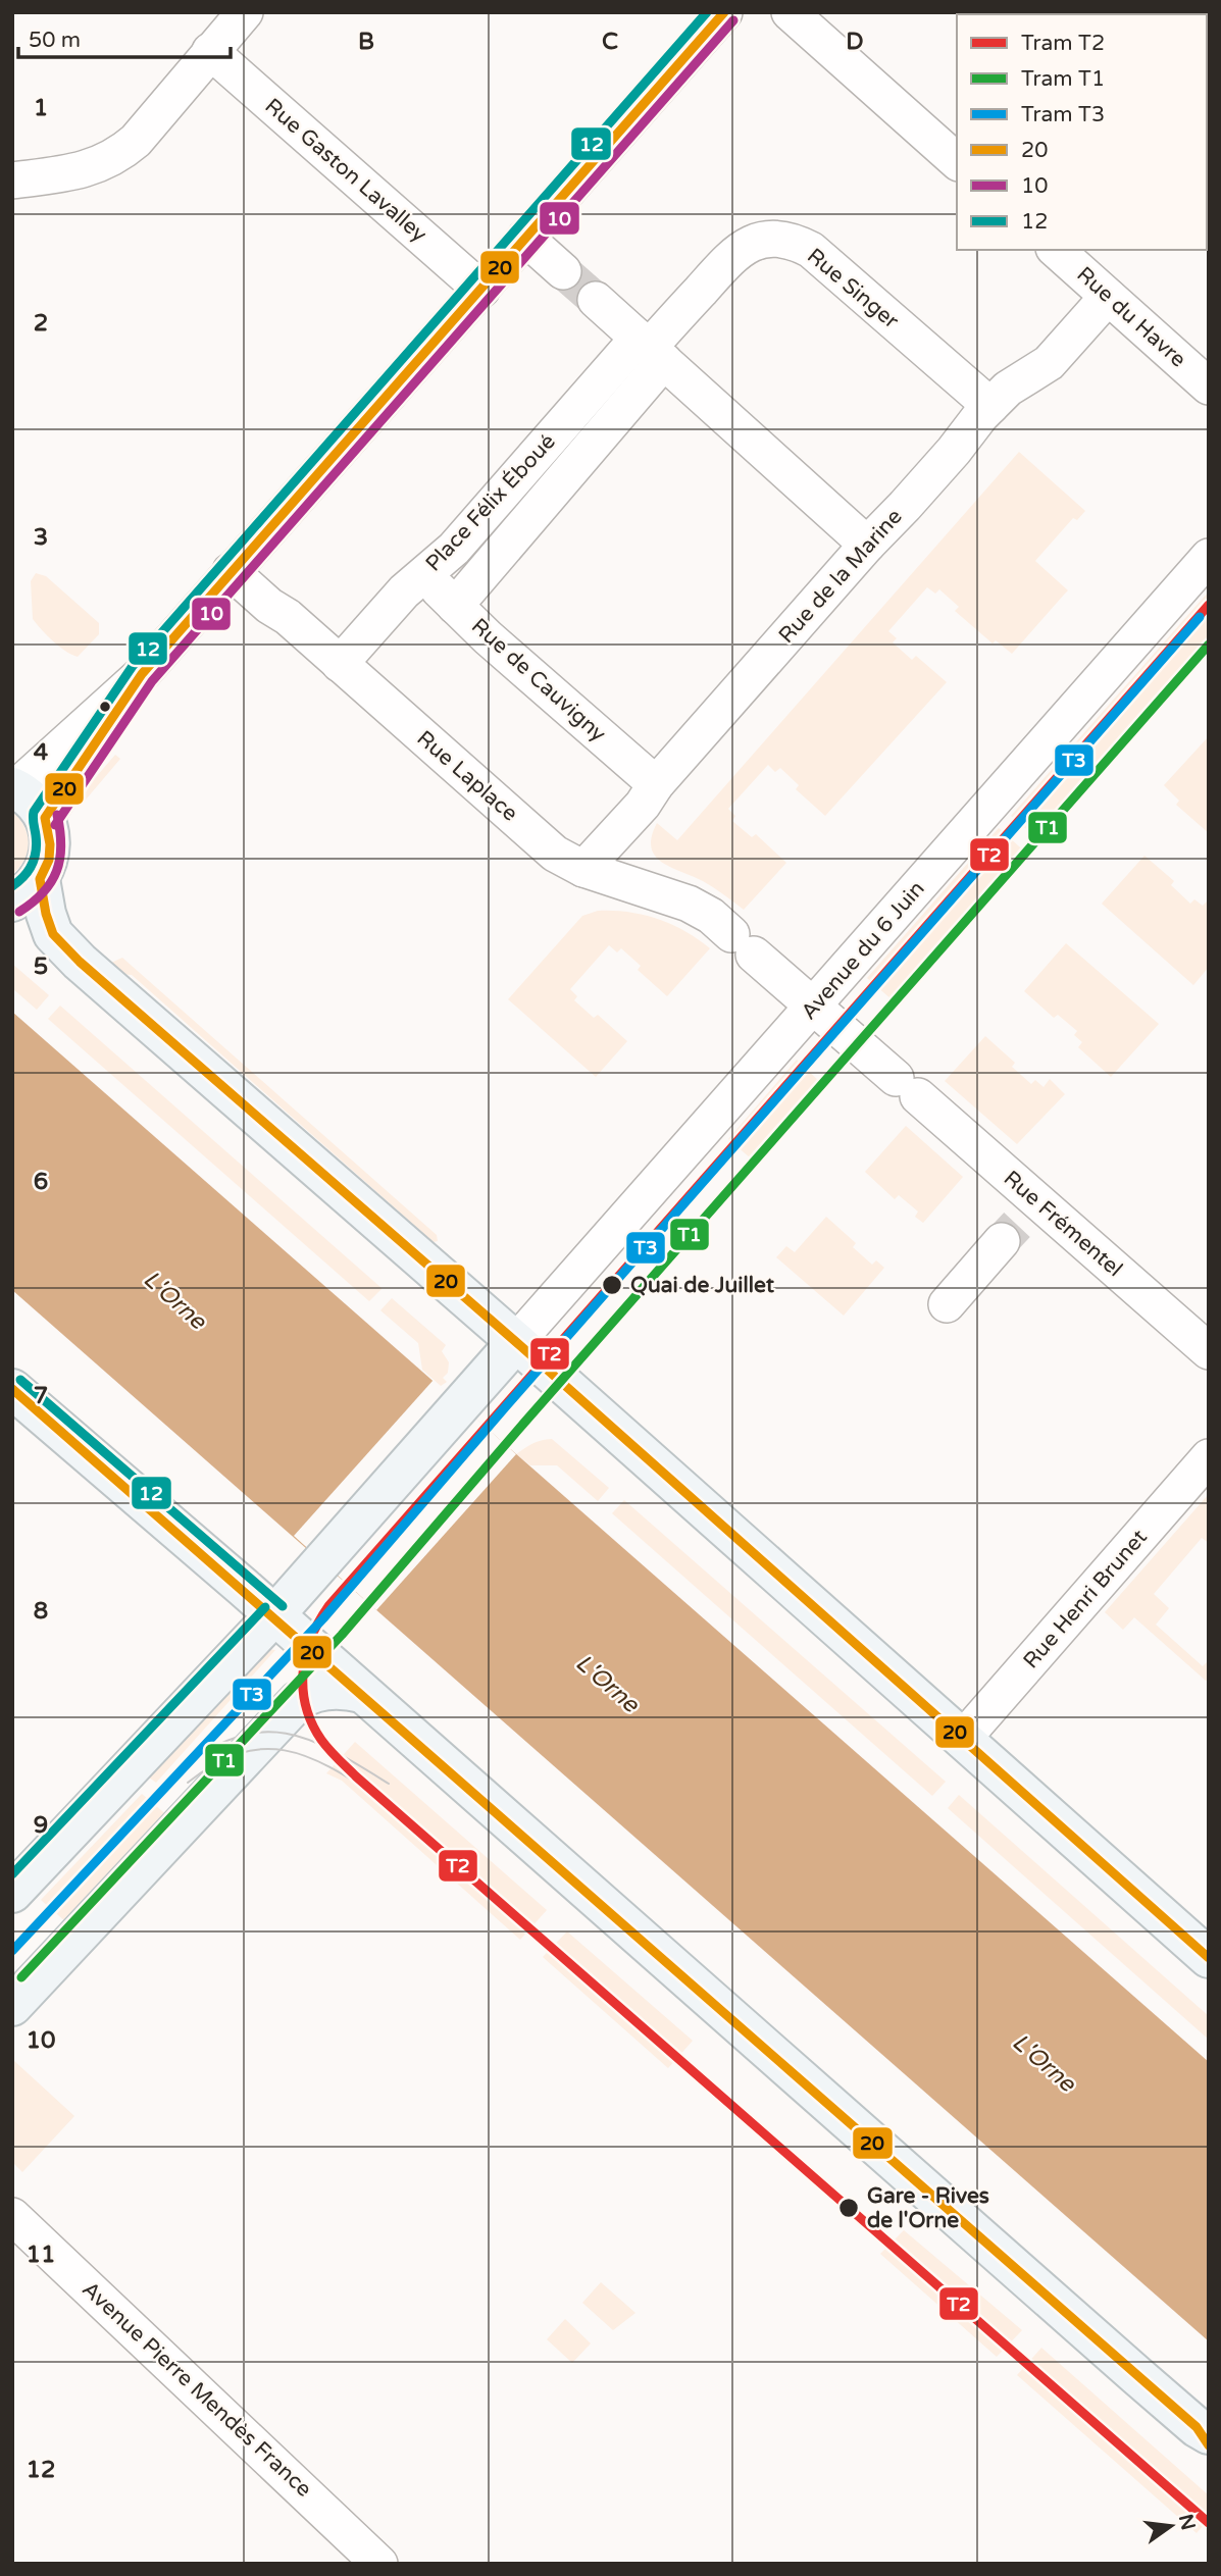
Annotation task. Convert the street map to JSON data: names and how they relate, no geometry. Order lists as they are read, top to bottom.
{
  "streets": {
    "street": [
      "Rue Gaston Lavalley",
      "Rue Singer",
      "Rue du Havre",
      "Place Félix Éboué",
      "Rue de la Marine",
      "Rue de Cauvigny",
      "Rue Laplace",
      "Avenue du 6 Juin",
      "Rue Frémentel",
      "Rue Henri Brunet",
      "Avenue Pierre Mendès France"
    ]
  },
  "crossings": [
    ["Rue Singer", "Place Félix Éboué"],
    ["Rue Singer", "Rue de la Marine"],
    ["Rue du Havre", "Rue de la Marine"],
    ["Place Félix Éboué", "Rue de Cauvigny"],
    ["Place Félix Éboué", "Rue Laplace"],
    ["Rue de la Marine", "Rue de Cauvigny"],
    ["Rue de la Marine", "Rue Laplace"],
    ["Rue Laplace", "Avenue du 6 Juin"],
    ["Rue Laplace", "Rue Frémentel"],
    ["Avenue du 6 Juin", "Rue Frémentel"]
  ],
  "water": ["L'Orne"],
  "places": ["Quai de Juillet", "Gare - Rives de l'Orne"],
  "lines": [
    "transit line 20",
    "transit line 12",
    "transit line 10",
    "tram line T2",
    "tram line T3",
    "tram line T1"
  ],
  "legend": [
    "Tram T2",
    "Tram T1",
    "Tram T3",
    "20",
    "10",
    "12"
  ],
  "scale_bar": "50 m",
  "north": "right",
  "grid": {
    "columns": ["B", "C", "D"],
    "rows": [
      "1",
      "2",
      "3",
      "4",
      "5",
      "6",
      "7",
      "8",
      "9",
      "10",
      "11",
      "12"
    ]
  }
}
